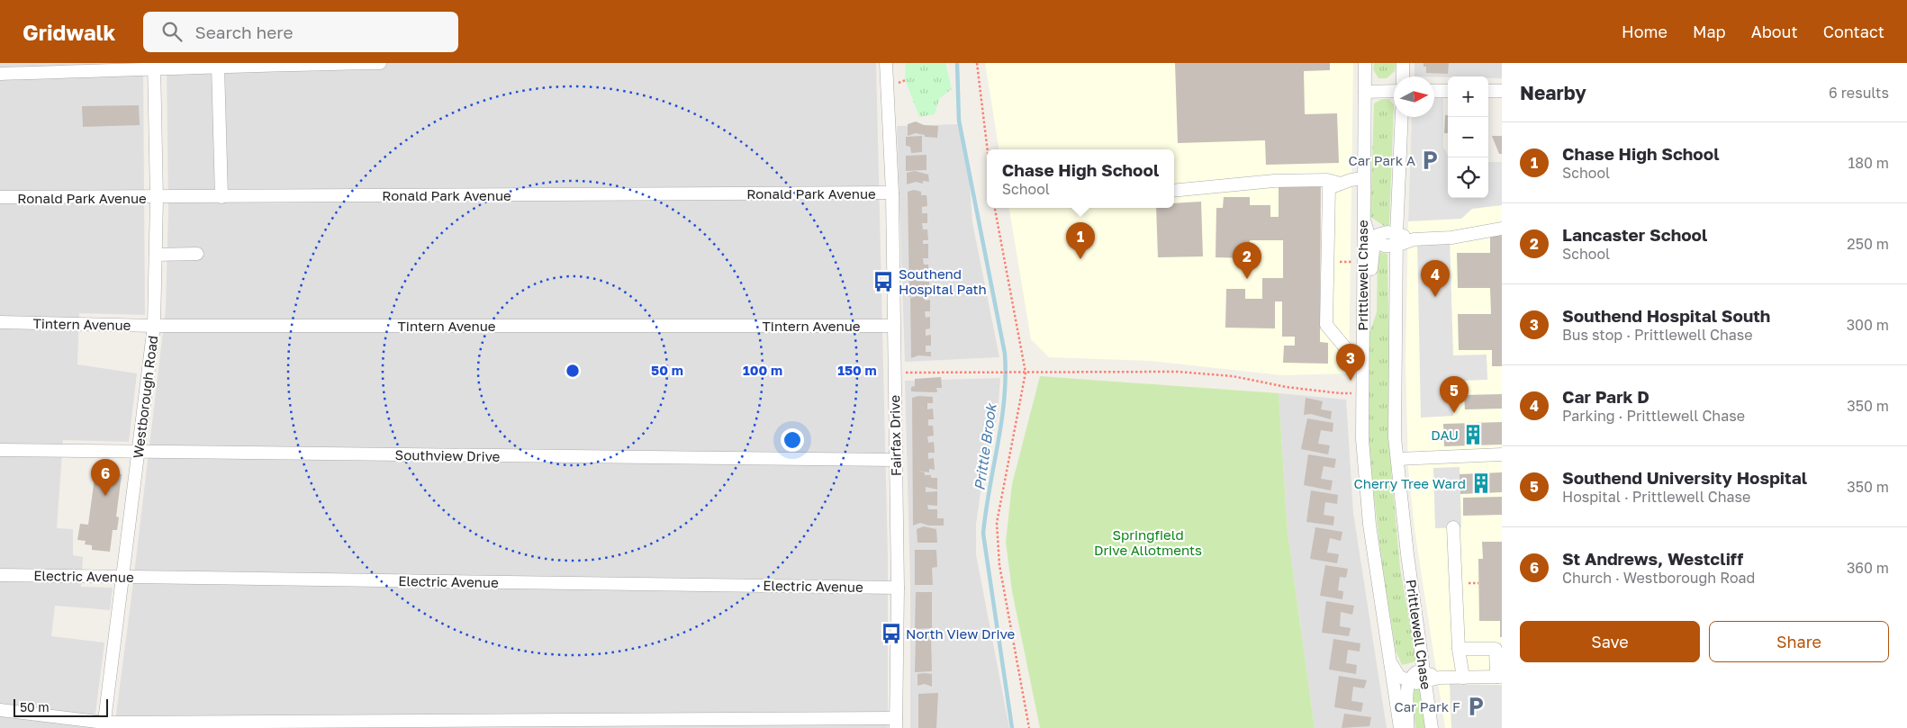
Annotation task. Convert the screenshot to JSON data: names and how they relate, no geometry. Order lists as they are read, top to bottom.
{
  "streets": {
    "street": [
      "Ronald Park Avenue",
      "Prittlewell Chase",
      "Tintern Avenue",
      "Westborough Road",
      "Fairfax Drive",
      "Southview Drive",
      "Electric Avenue"
    ]
  },
  "crossings": [
    ["Ronald Park Avenue", "Westborough Road"],
    ["Ronald Park Avenue", "Fairfax Drive"],
    ["Tintern Avenue", "Westborough Road"],
    ["Tintern Avenue", "Fairfax Drive"],
    ["Westborough Road", "Southview Drive"],
    ["Westborough Road", "Electric Avenue"],
    ["Fairfax Drive", "Southview Drive"],
    ["Fairfax Drive", "Electric Avenue"]
  ],
  "water": ["Prittle Brook"],
  "parks": ["Springfield Drive Allotments"],
  "places": {
    "parking": ["Car Park A", "Car Park F"],
    "bus stop": ["Southend Hospital Path", "North View Drive"],
    "building": ["DAU", "Cherry Tree Ward"]
  },
  "scale_bar": "50 m",
  "north": "right",
  "page": {
    "header": "Gridwalk",
    "search": "Search here",
    "nav": [
      "Home",
      "Map",
      "About",
      "Contact"
    ],
    "heading": ["Nearby", "6 results"],
    "map_buttons": ["+", "−"],
    "list": [
      {
        "mark": "1",
        "name": "Chase High School",
        "note": "School",
        "value": "180 m"
      },
      {
        "mark": "2",
        "name": "Lancaster School",
        "note": "School",
        "value": "250 m"
      },
      {
        "mark": "3",
        "name": "Southend Hospital South",
        "note": "Bus stop · Prittlewell Chase",
        "value": "300 m"
      },
      {
        "mark": "4",
        "name": "Car Park D",
        "note": "Parking · Prittlewell Chase",
        "value": "350 m"
      },
      {
        "mark": "5",
        "name": "Southend University Hospital",
        "note": "Hospital · Prittlewell Chase",
        "value": "350 m"
      },
      {
        "mark": "6",
        "name": "St Andrews, Westcliff",
        "note": "Church · Westborough Road",
        "value": "360 m"
      }
    ],
    "popup": ["Chase High School", "School"],
    "pins": [
      "1",
      "2",
      "4",
      "3",
      "5",
      "6"
    ],
    "buttons": ["Save", "Share"],
    "scale": "50 m"
  },
  "rings": ["50 m", "100 m", "150 m"]
}
